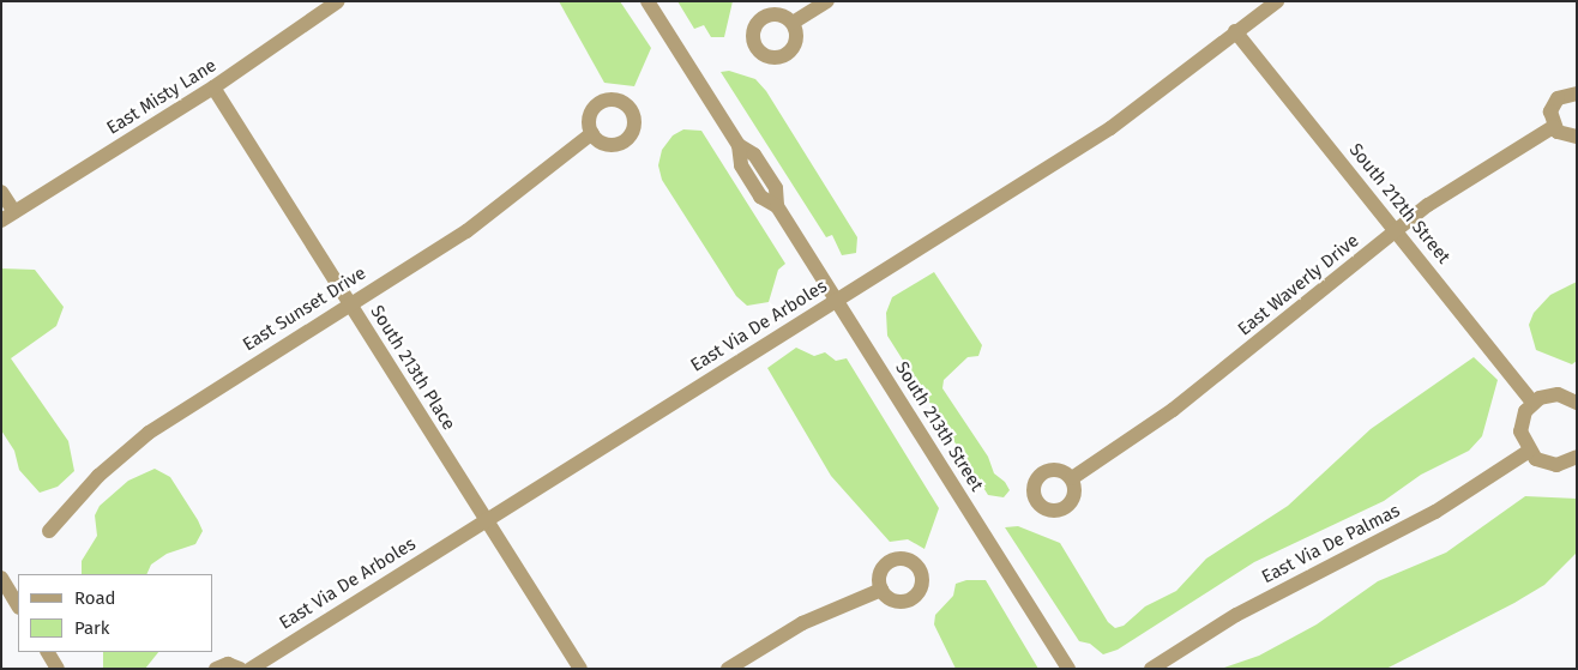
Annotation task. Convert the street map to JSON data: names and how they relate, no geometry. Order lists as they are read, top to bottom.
{
  "streets": {
    "street": [
      "East Misty Lane",
      "South 212th Street",
      "East Waverly Drive",
      "East Sunset Drive",
      "East Via De Arboles",
      "South 213th Place",
      "South 213th Street",
      "East Via De Palmas"
    ]
  },
  "crossings": [
    ["East Misty Lane", "South 213th Place"],
    ["South 212th Street", "East Waverly Drive"],
    ["South 212th Street", "East Via De Arboles"],
    ["East Sunset Drive", "South 213th Place"],
    ["East Via De Arboles", "South 213th Place"],
    ["East Via De Arboles", "South 213th Street"]
  ],
  "legend": ["Road", "Park"]
}
